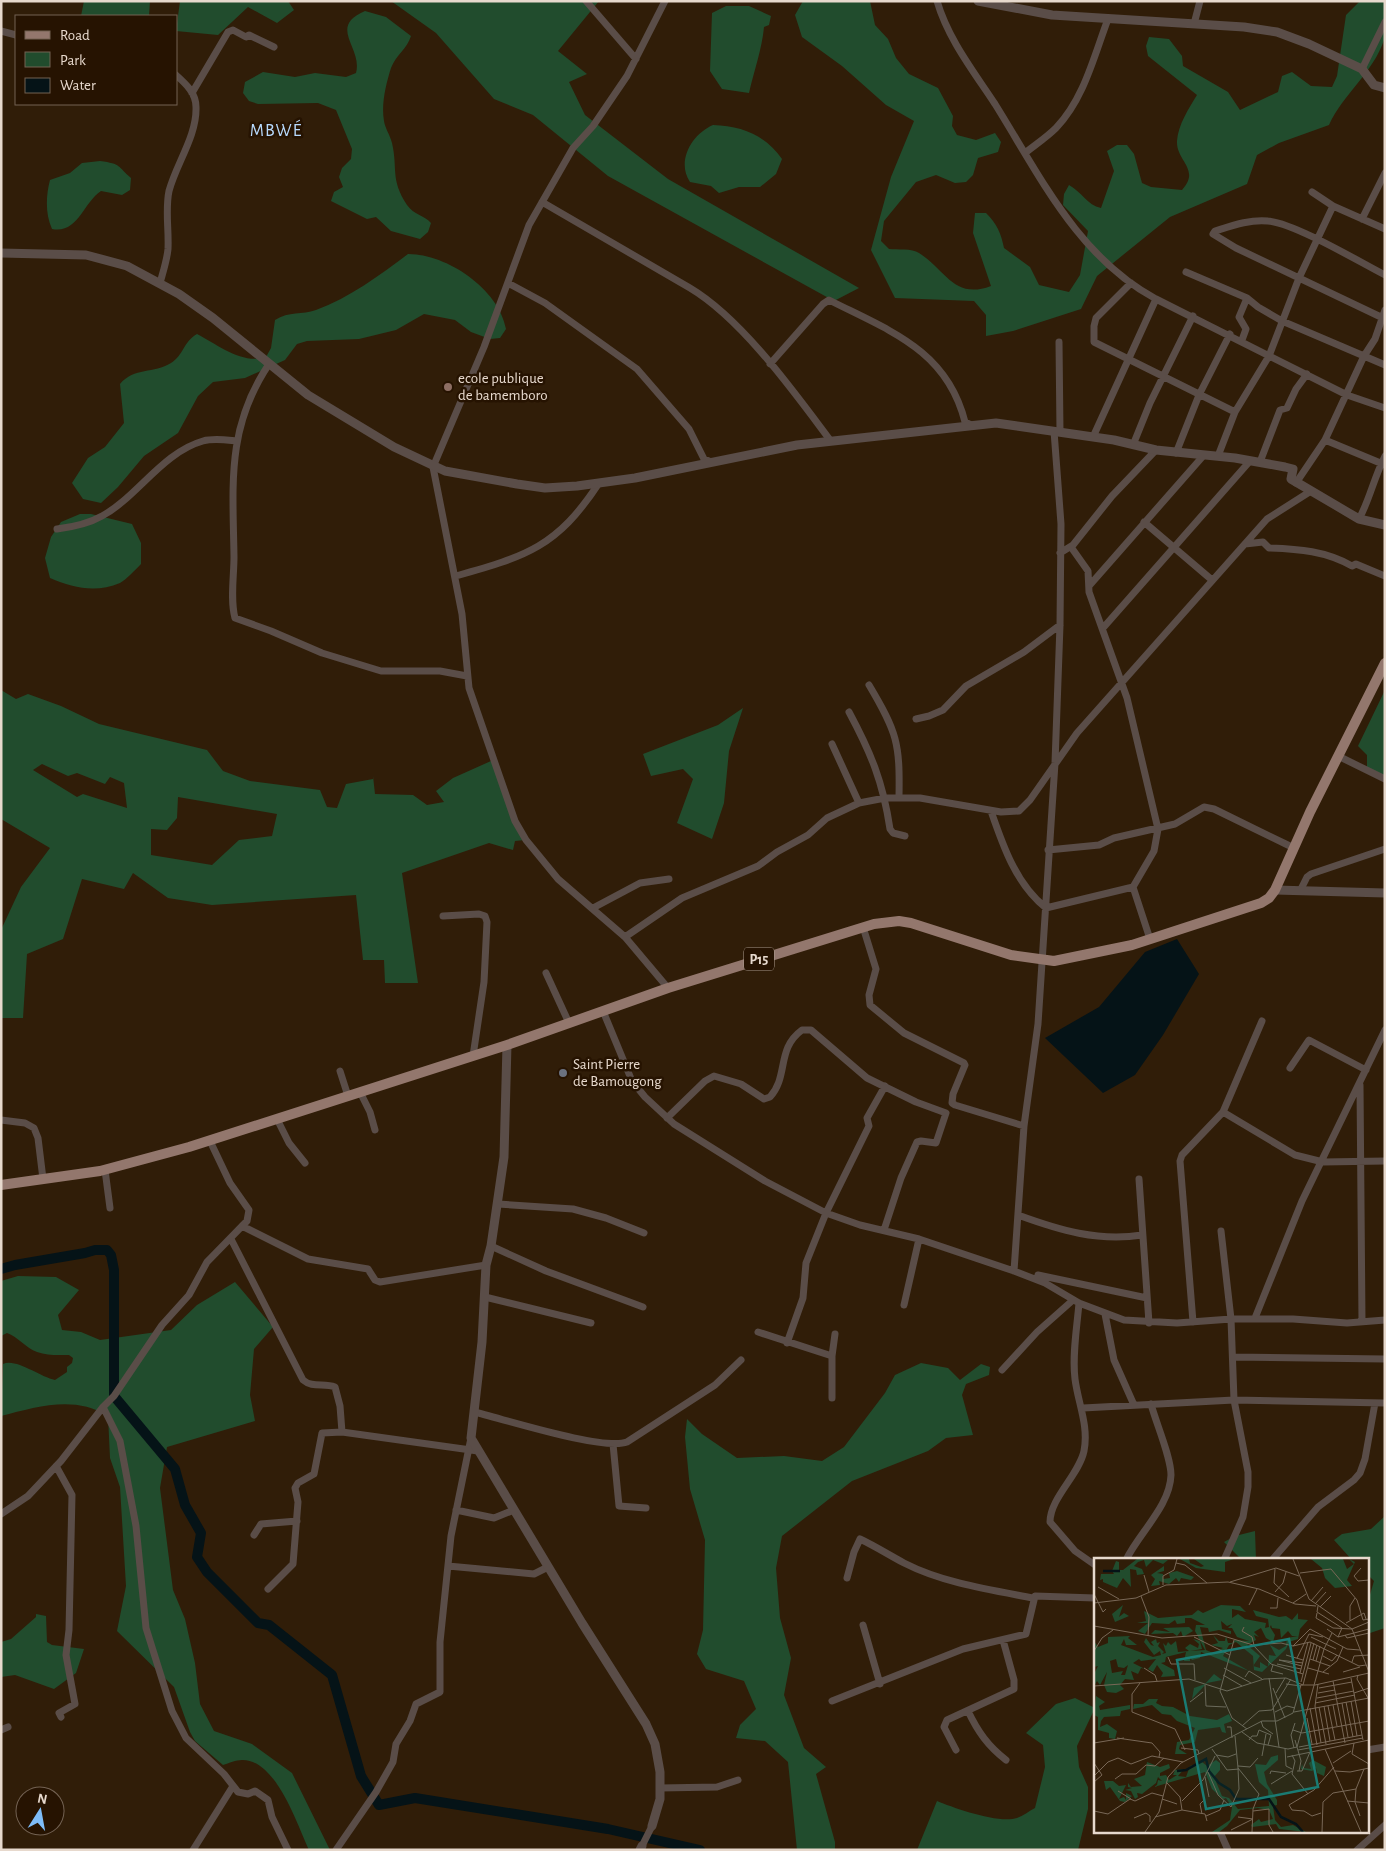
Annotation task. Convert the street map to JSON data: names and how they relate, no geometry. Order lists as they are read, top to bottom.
{
  "streets": {
    "main road": ["P15"]
  },
  "districts": ["MBWÉ"],
  "places": ["ecole publique de bamemboro", "Saint Pierre de Bamougong"],
  "legend": ["Road", "Park", "Water"],
  "north": "top"
}
